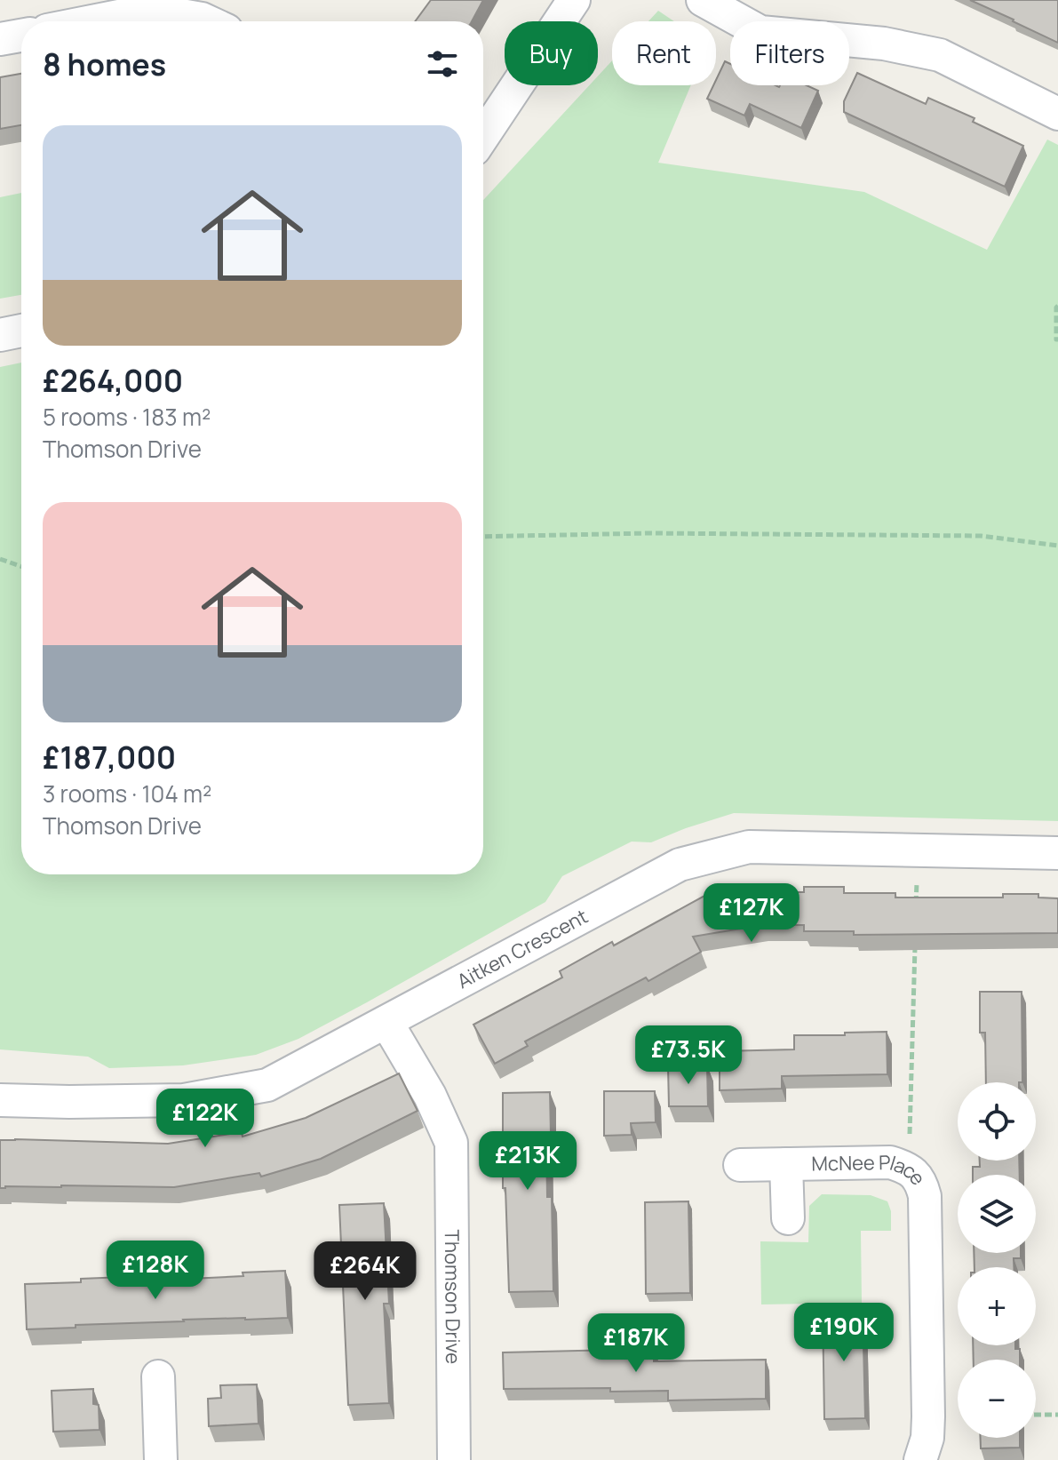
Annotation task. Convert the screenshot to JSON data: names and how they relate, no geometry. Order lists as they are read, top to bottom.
{
  "streets": {
    "street": ["Aitken Crescent", "McNee Place", "Thomson Drive"]
  },
  "crossings": [
    ["Aitken Crescent", "Thomson Drive"]
  ],
  "page": {
    "chip": ["Buy", "Rent", "Filters"],
    "heading": "8 homes",
    "list": [
      {
        "name": "£264,000",
        "note": "5 rooms · 183 m² · Thomson Drive"
      },
      {
        "name": "£187,000",
        "note": "3 rooms · 104 m² · Thomson Drive"
      }
    ],
    "price": [
      "£127K",
      "£73.5K",
      "£122K",
      "£213K",
      "£128K",
      "£264K",
      "£190K",
      "£187K"
    ],
    "map_buttons": ["+", "−"]
  }
}
